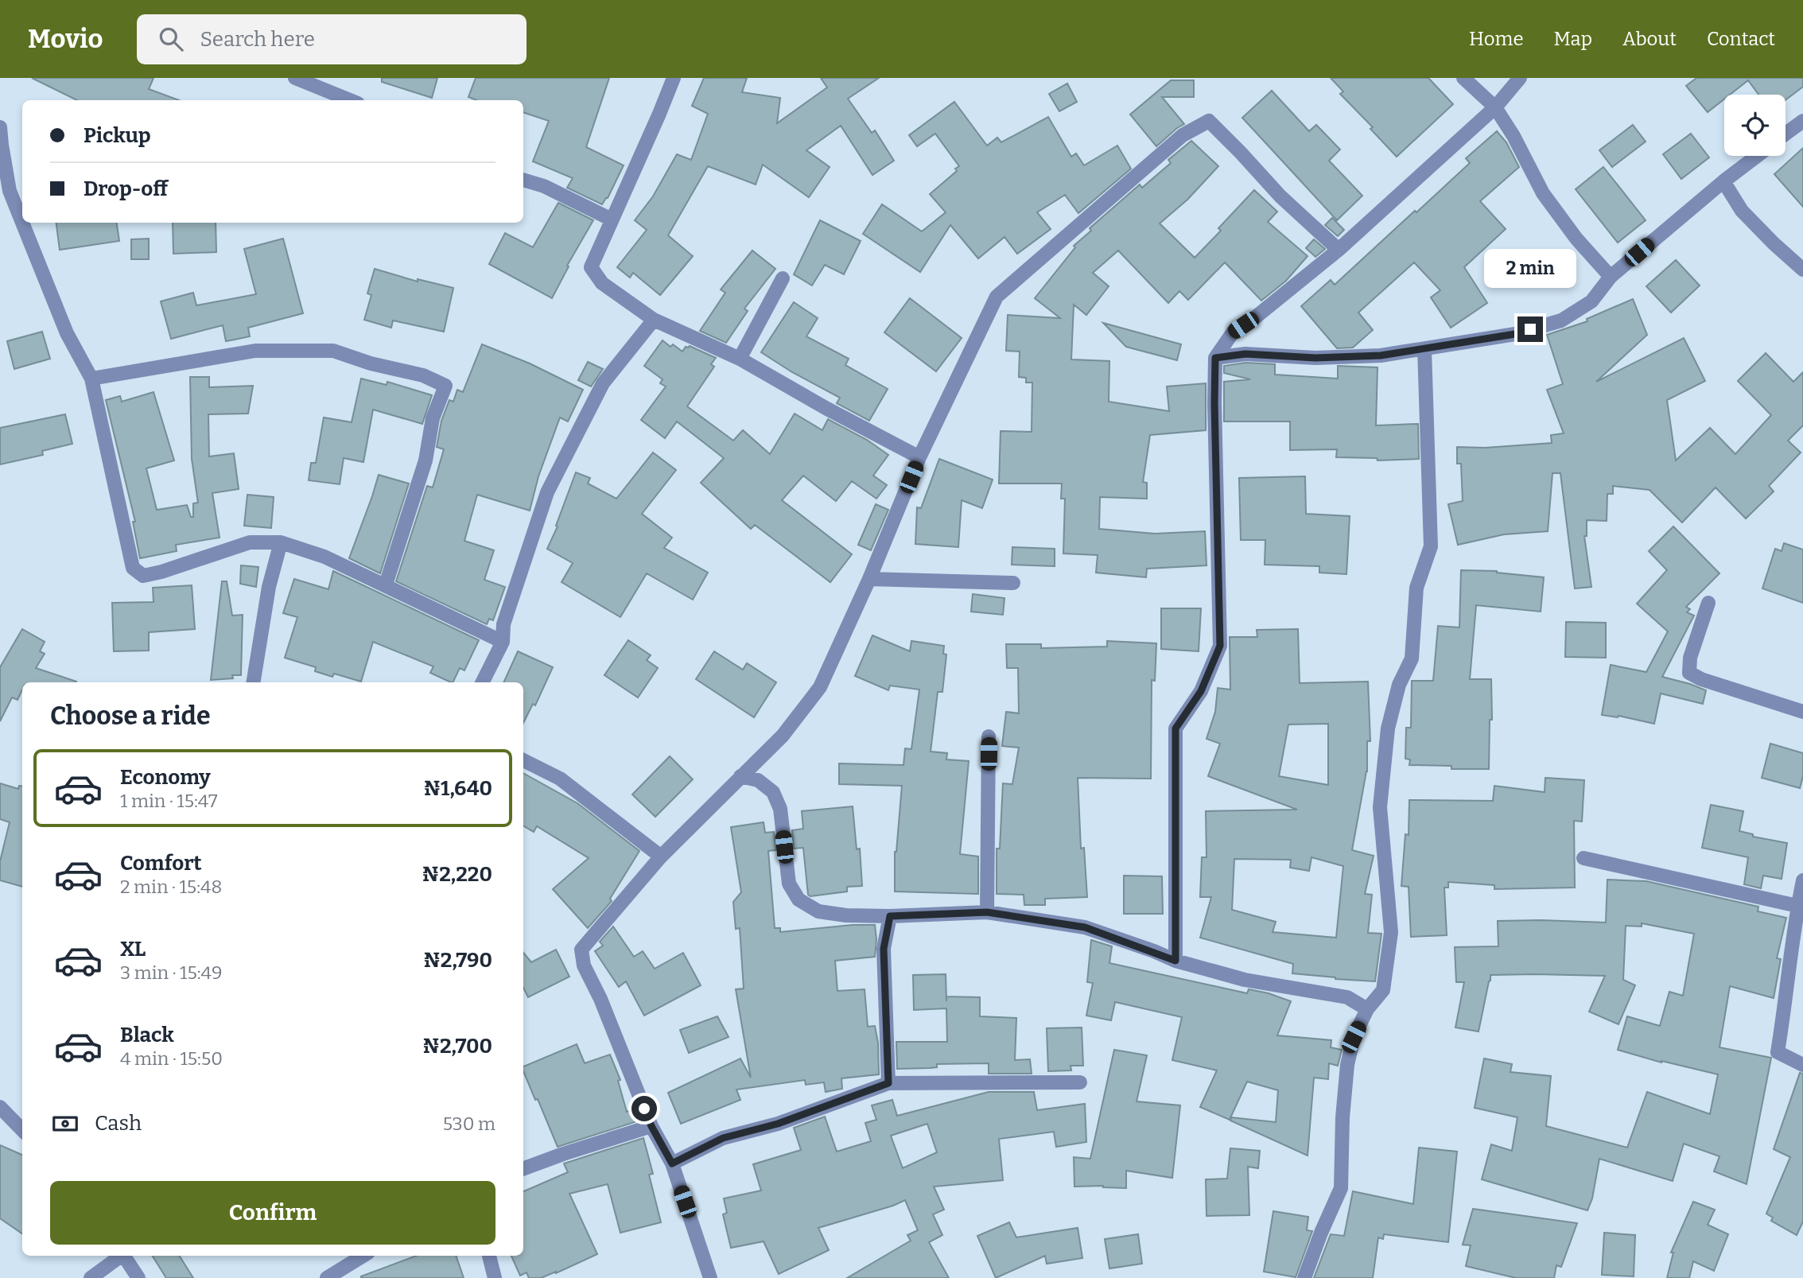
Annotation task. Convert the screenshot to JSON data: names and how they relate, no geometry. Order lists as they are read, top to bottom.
{
  "page": {
    "header": "Movio",
    "search": "Search here",
    "nav": [
      "Home",
      "Map",
      "About",
      "Contact"
    ],
    "banner": ["Pickup", "Drop-off"],
    "bubble": "2 min",
    "heading": "Choose a ride",
    "list": [
      {
        "name": "Economy",
        "note": "1 min · 15:47",
        "value": "₦1,640"
      },
      {
        "name": "Comfort",
        "note": "2 min · 15:48",
        "value": "₦2,220"
      },
      {
        "name": "XL",
        "note": "3 min · 15:49",
        "value": "₦2,790"
      },
      {
        "name": "Black",
        "note": "4 min · 15:50",
        "value": "₦2,700"
      }
    ],
    "pay": ["Cash", "530 m"],
    "buttons": "Confirm"
  }
}
